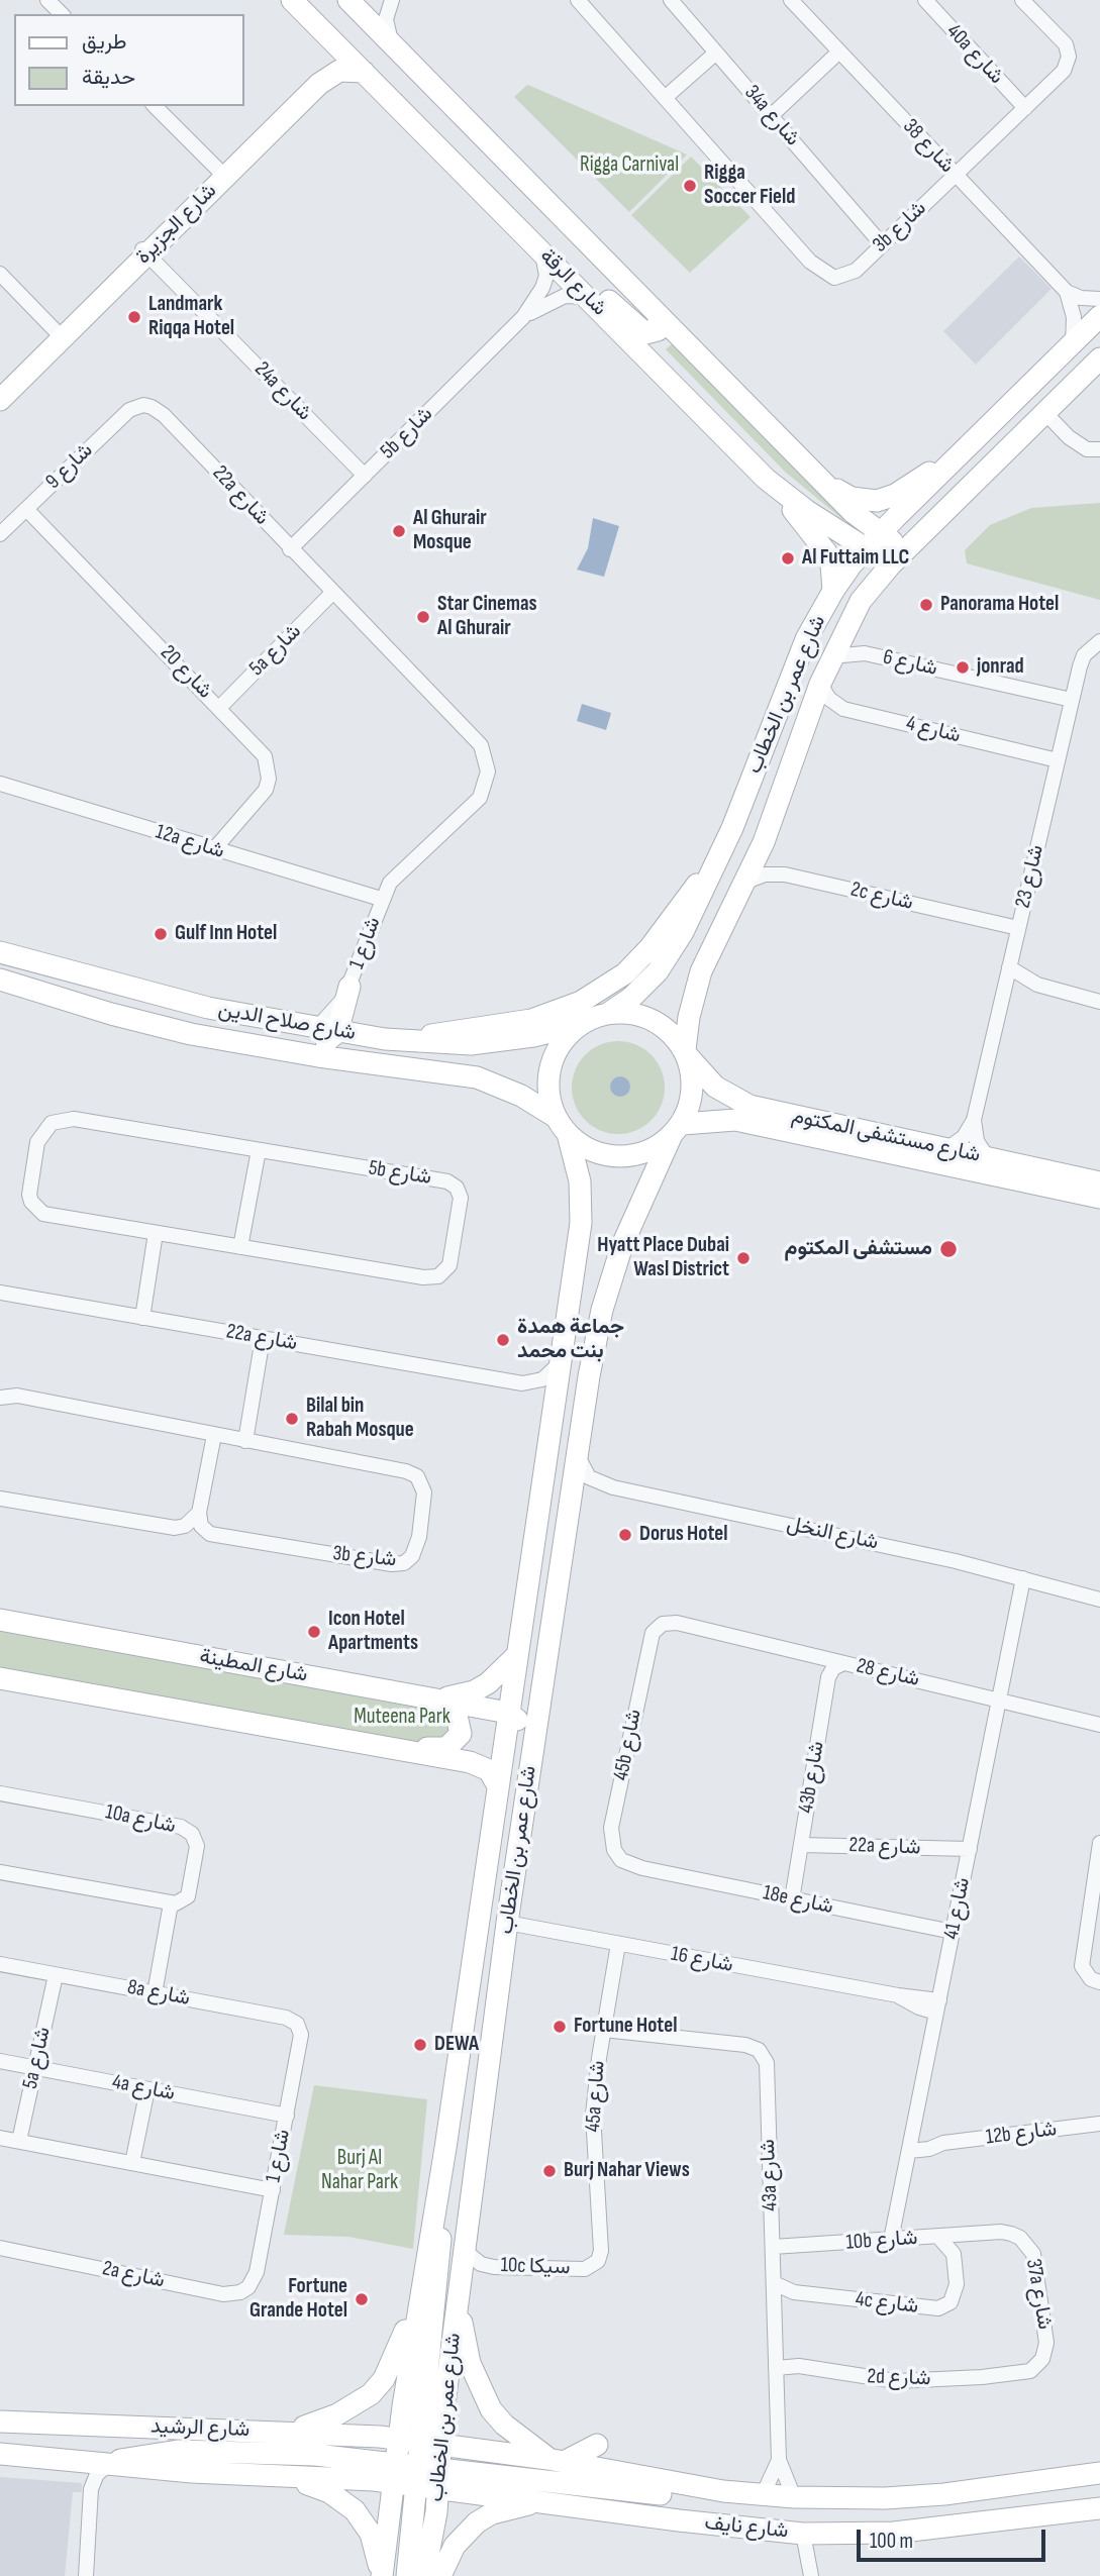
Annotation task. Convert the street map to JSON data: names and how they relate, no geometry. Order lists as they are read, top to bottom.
{
  "streets": {
    "main road": [
      "شارع الجزيرة",
      "شارع الرقة",
      "شارع عمر بن الخطاب",
      "شارع صلاح الدين",
      "شارع مستشفى المكتوم",
      "شارع المطينة",
      "شارع الرشيد",
      "شارع نايف"
    ],
    "street": [
      "40a شارع",
      "34a شارع",
      "شارع 38",
      "3b شارع",
      "24a شارع",
      "5b شارع",
      "شارع 9",
      "22a شارع",
      "5a شارع",
      "شارع 6",
      "شارع 20",
      "شارع 4",
      "12a شارع",
      "شارع 23",
      "2c شارع",
      "شارع 1",
      "شارع النخل",
      "شارع 28",
      "45b شارع",
      "43b شارع",
      "10a شارع",
      "18e شارع",
      "شارع 41",
      "شارع 16",
      "8a شارع",
      "4a شارع",
      "45a شارع",
      "12b شارع",
      "43a شارع",
      "10b شارع",
      "10c سيكا",
      "2a شارع",
      "37a شارع",
      "4c شارع",
      "2d شارع"
    ]
  },
  "crossings": [
    ["40a شارع", "3b شارع"],
    ["34a شارع", "3b شارع"],
    ["شارع 38", "3b شارع"],
    ["شارع الجزيرة", "شارع الرقة"],
    ["شارع الجزيرة", "24a شارع"],
    ["شارع الرقة", "5b شارع"],
    ["شارع الرقة", "شارع عمر بن الخطاب"],
    ["24a شارع", "5b شارع"],
    ["5b شارع", "22a شارع"],
    ["شارع 9", "22a شارع"],
    ["شارع 9", "شارع 20"],
    ["22a شارع", "5a شارع"],
    ["22a شارع", "شارع 1"],
    ["22a شارع", "43b شارع"],
    ["22a شارع", "شارع 41"],
    ["5a شارع", "شارع 20"],
    ["5a شارع", "شارع 1"],
    ["5a شارع", "8a شارع"],
    ["5a شارع", "4a شارع"],
    ["شارع 6", "شارع عمر بن الخطاب"],
    ["شارع 6", "شارع 23"],
    ["شارع 20", "12a شارع"],
    ["شارع عمر بن الخطاب", "شارع 4"],
    ["شارع عمر بن الخطاب", "2c شارع"],
    ["شارع عمر بن الخطاب", "شارع صلاح الدين"],
    ["شارع عمر بن الخطاب", "شارع مستشفى المكتوم"],
    ["شارع عمر بن الخطاب", "شارع النخل"],
    ["شارع عمر بن الخطاب", "شارع المطينة"],
    ["شارع عمر بن الخطاب", "شارع 16"],
    ["شارع عمر بن الخطاب", "10c سيكا"],
    ["شارع عمر بن الخطاب", "شارع الرشيد"],
    ["شارع عمر بن الخطاب", "شارع نايف"],
    ["شارع 4", "شارع 23"],
    ["12a شارع", "شارع 1"],
    ["شارع 23", "2c شارع"],
    ["شارع 23", "شارع مستشفى المكتوم"],
    ["شارع 1", "شارع صلاح الدين"],
    ["شارع 1", "8a شارع"],
    ["شارع 1", "4a شارع"],
    ["شارع 1", "2a شارع"],
    ["شارع صلاح الدين", "شارع مستشفى المكتوم"],
    ["شارع النخل", "شارع 41"],
    ["شارع 28", "45b شارع"],
    ["شارع 28", "43b شارع"],
    ["شارع 28", "شارع 41"],
    ["45b شارع", "18e شارع"],
    ["43b شارع", "18e شارع"],
    ["18e شارع", "شارع 41"],
    ["شارع 41", "شارع 16"],
    ["شارع 41", "12b شارع"],
    ["شارع 41", "10b شارع"],
    ["شارع 16", "45a شارع"],
    ["45a شارع", "43a شارع"],
    ["45a شارع", "10c سيكا"],
    ["43a شارع", "10b شارع"],
    ["43a شارع", "4c شارع"],
    ["43a شارع", "2d شارع"],
    ["43a شارع", "شارع نايف"],
    ["10b شارع", "37a شارع"],
    ["37a شارع", "2d شارع"],
    ["شارع الرشيد", "شارع نايف"]
  ],
  "parks": ["Rigga Carnival", "Muteena Park", "Burj Al Nahar Park"],
  "places": [
    "Rigga Soccer Field",
    "Landmark Riqqa Hotel",
    "Al Ghurair Mosque",
    "Al Futtaim LLC",
    "Panorama Hotel",
    "Star Cinemas Al Ghurair",
    "jonrad",
    "Gulf Inn Hotel",
    "مستشفى المكتوم",
    "Hyatt Place Dubai Wasl District",
    "جماعة همدة بنت محمد",
    "Bilal bin Rabah Mosque",
    "Dorus Hotel",
    "Icon Hotel Apartments",
    "Fortune Hotel",
    "DEWA",
    "Burj Nahar Views",
    "Fortune Grande Hotel"
  ],
  "legend": ["طريق", "حديقة"],
  "scale_bar": "100 m"
}
